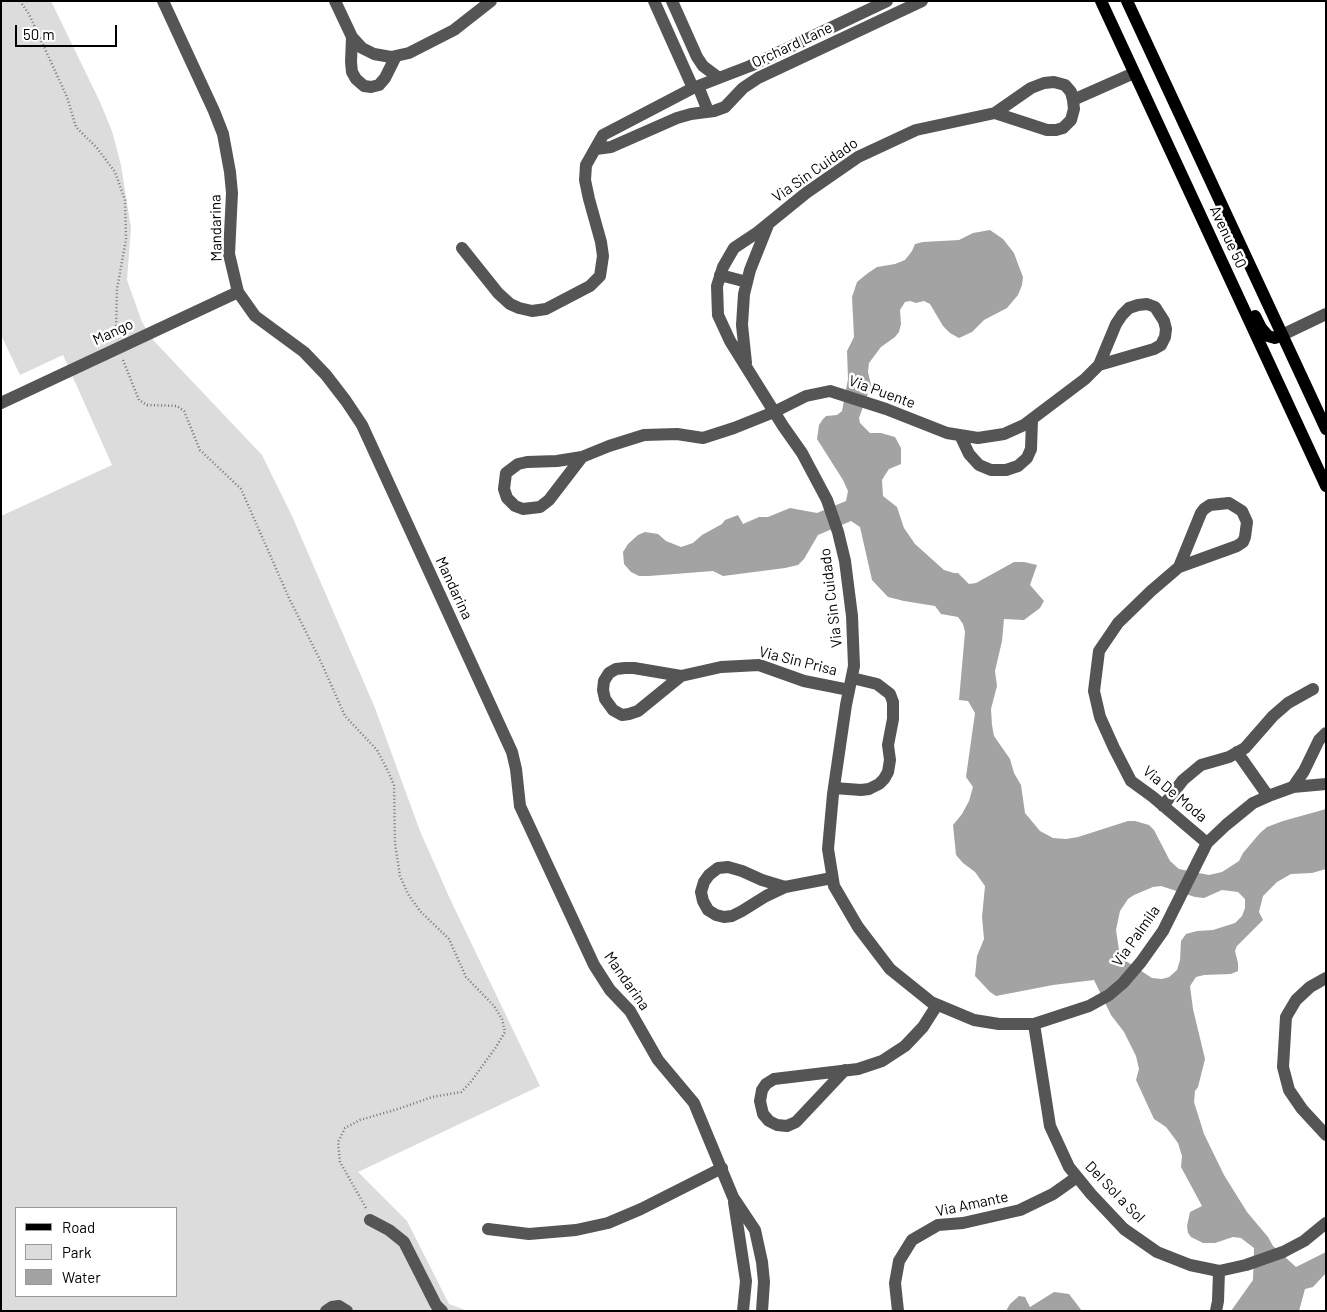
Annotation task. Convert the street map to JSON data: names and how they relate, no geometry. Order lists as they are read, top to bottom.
{
  "streets": {
    "main road": ["Avenue 50"],
    "street": [
      "Orchard Lane",
      "Via Sin Cuidado",
      "Mandarina",
      "Mango",
      "Via Puente",
      "Via Sin Prisa",
      "Via De Moda",
      "Via Palmila",
      "Del Sol a Sol",
      "Via Amante"
    ]
  },
  "crossings": [
    ["Via Sin Cuidado", "Via Puente"],
    ["Via Sin Cuidado", "Via Sin Prisa"],
    ["Via Sin Cuidado", "Via Palmila"],
    ["Mandarina", "Mango"],
    ["Via De Moda", "Via Palmila"],
    ["Via Palmila", "Del Sol a Sol"],
    ["Del Sol a Sol", "Via Amante"]
  ],
  "legend": ["Road", "Park", "Water"],
  "scale_bar": "50 m"
}
